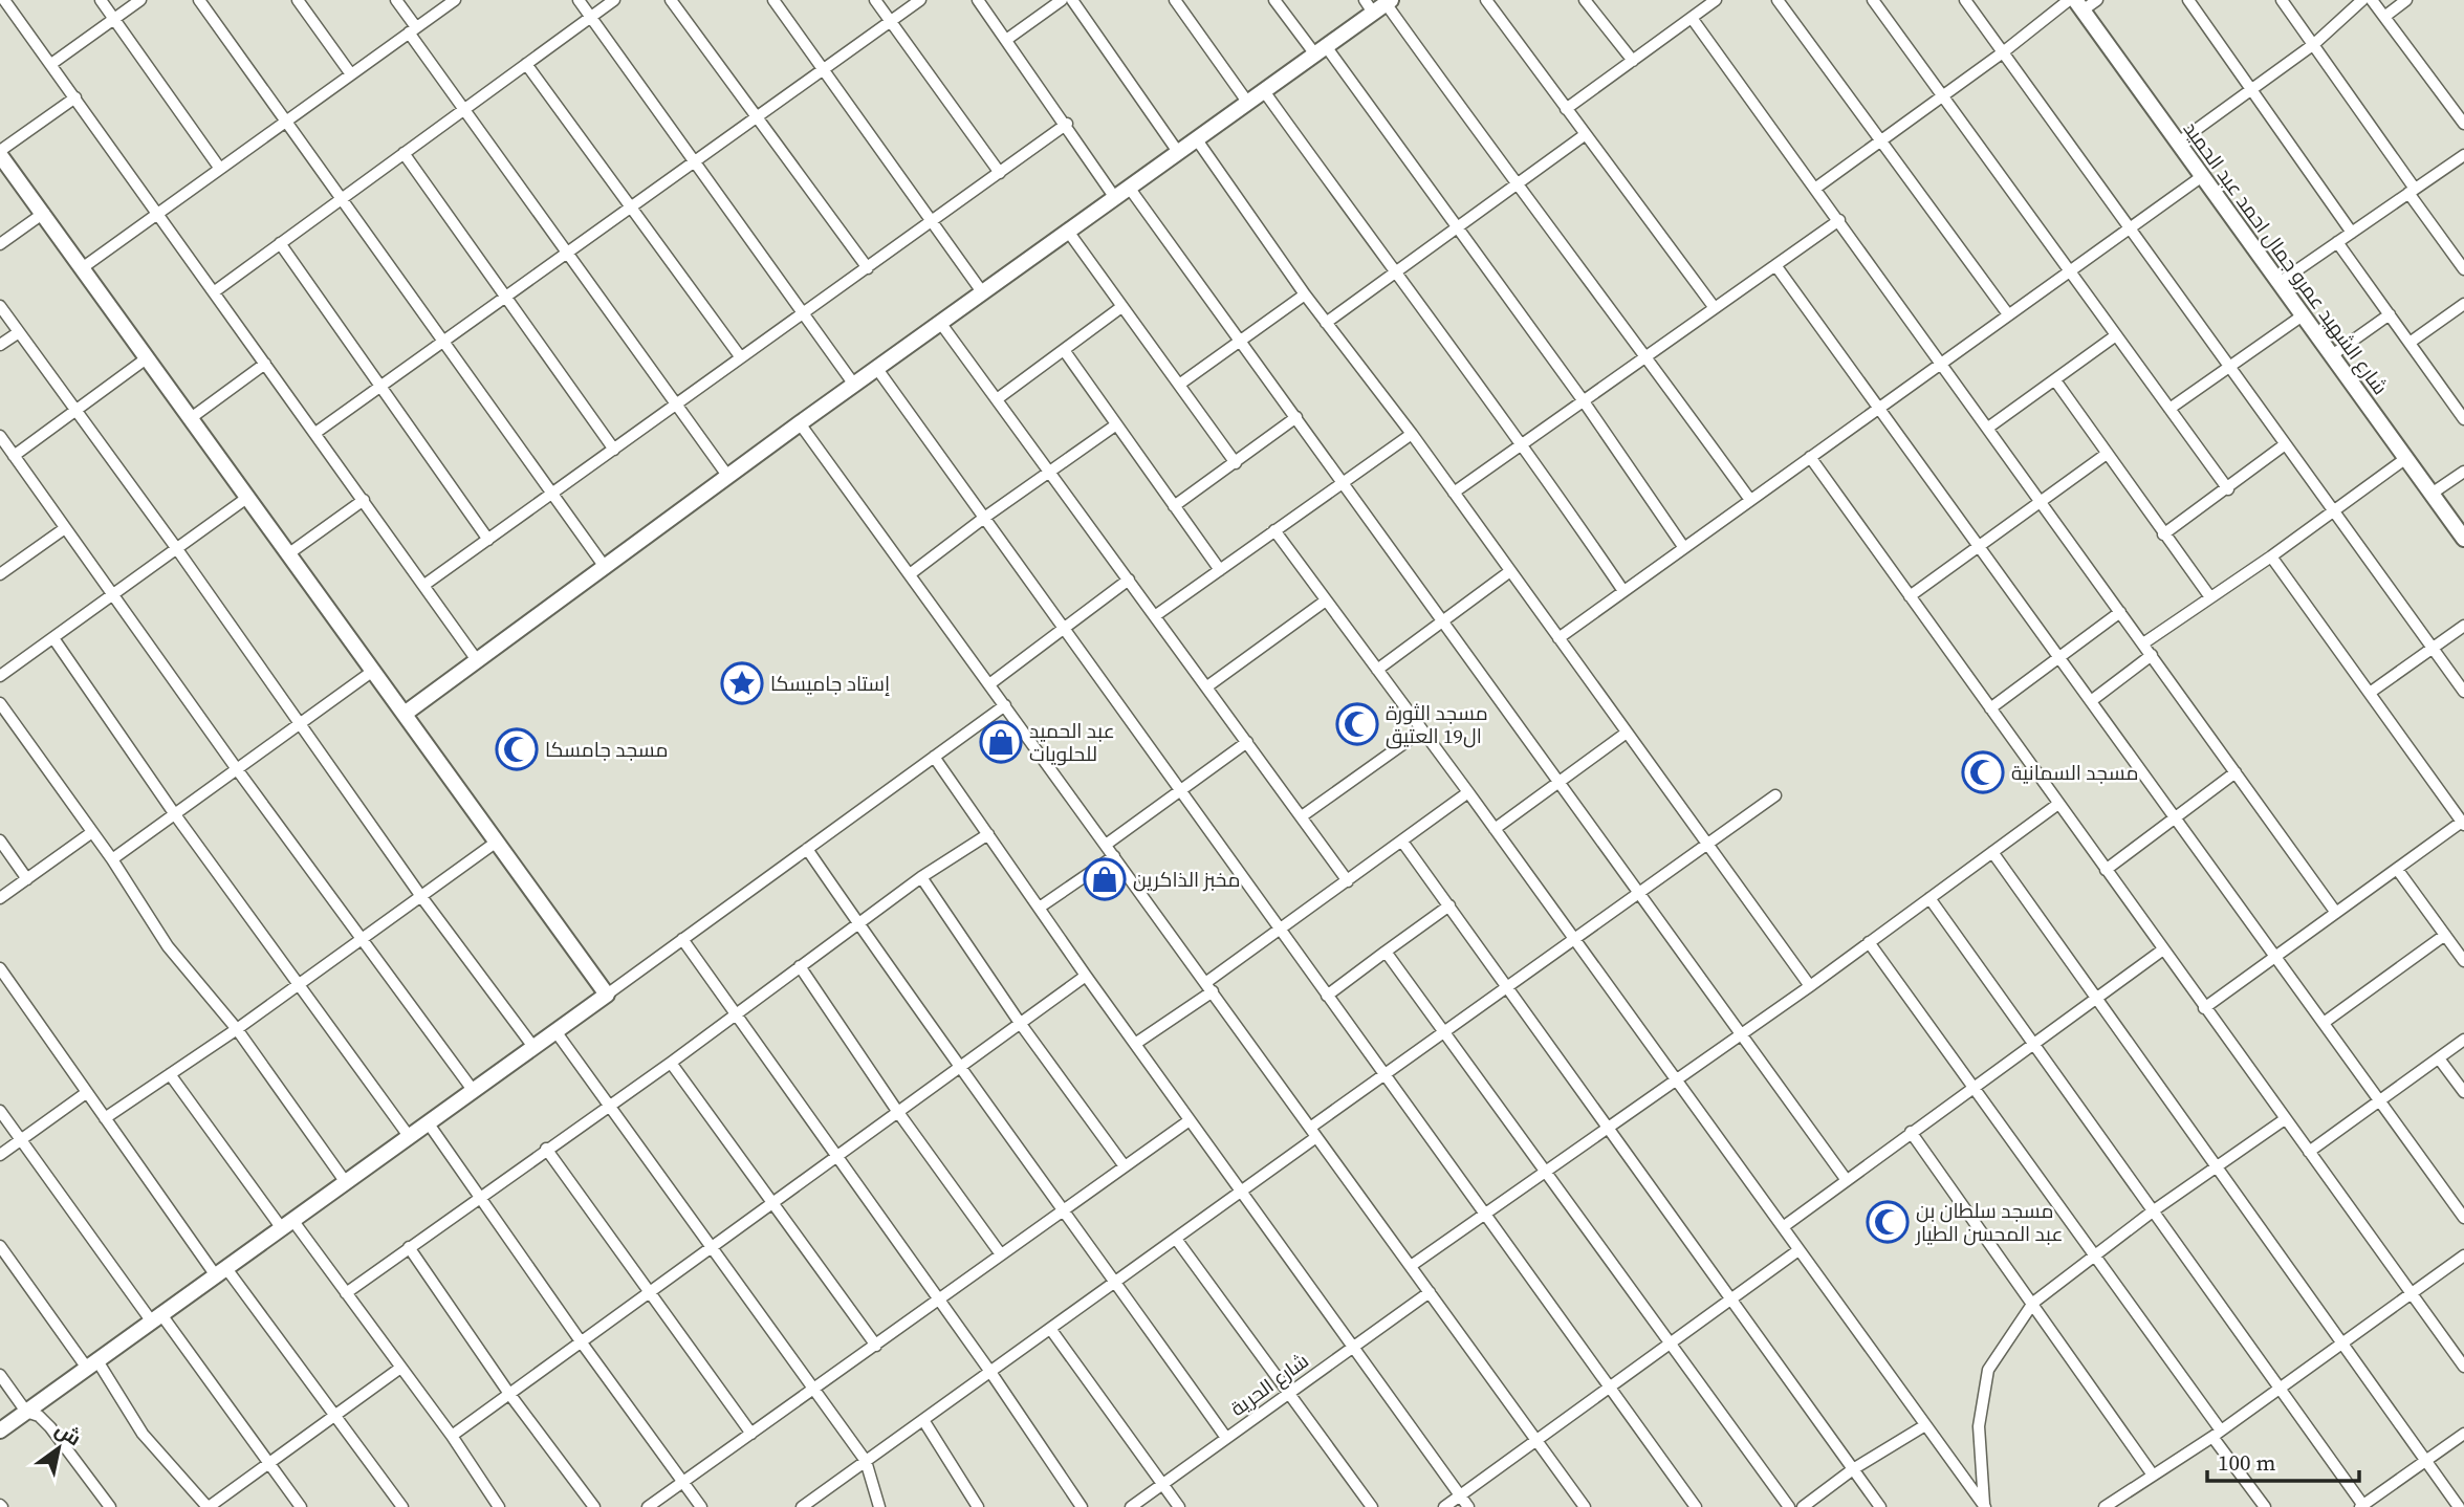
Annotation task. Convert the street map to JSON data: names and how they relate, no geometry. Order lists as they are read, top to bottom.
{
  "streets": {
    "street": ["شارع الشهيد عمرو جمال احمد عبد الحميد", "شارع الحرية"]
  },
  "places": {
    "place": ["إستاد جاميسكا"],
    "mosque": [
      "مسجد الثورة ال19 العتيق",
      "مسجد جامسكا",
      "مسجد السمانية",
      "مسجد سلطان بن عبد المحسن الطيار"
    ],
    "shop": ["عبد الحميد للحلويات", "مخبز الذاكرين"]
  },
  "scale_bar": "100 m",
  "north": "top right"
}
